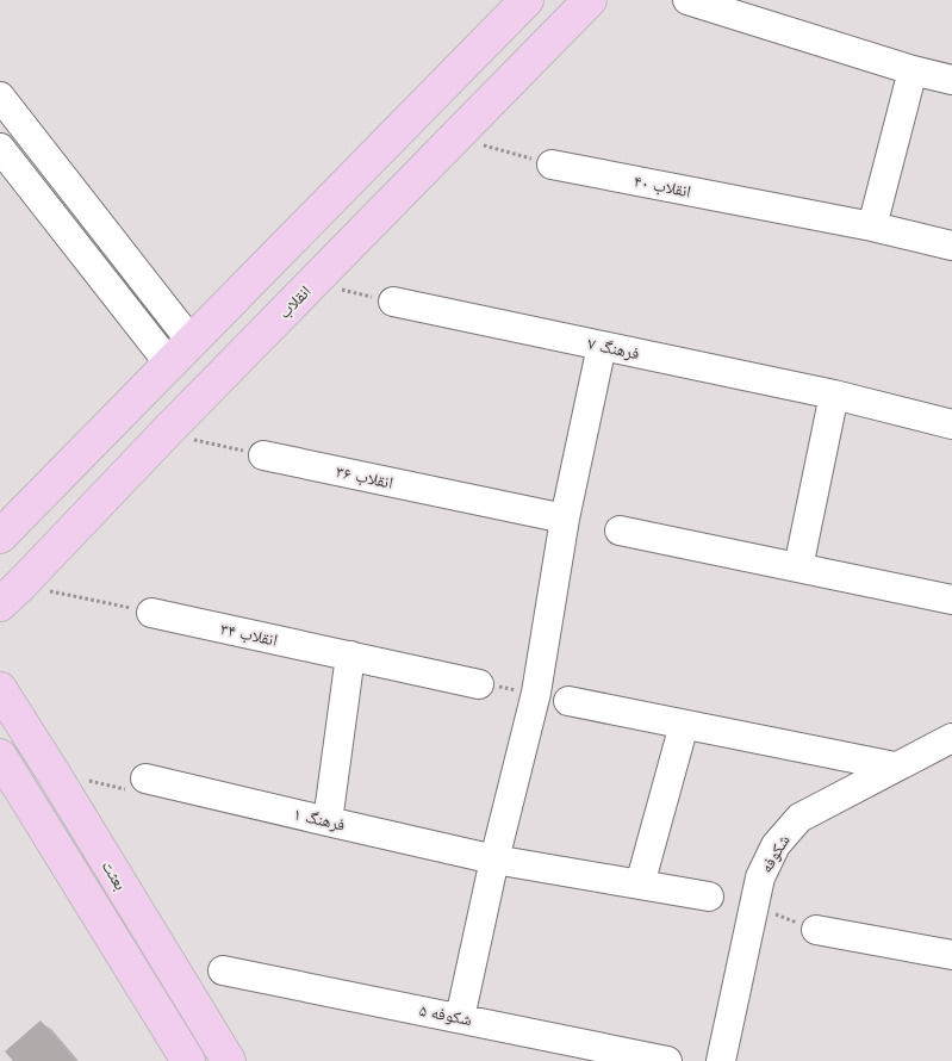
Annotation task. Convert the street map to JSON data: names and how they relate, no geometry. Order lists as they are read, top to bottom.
{
  "streets": {
    "main road": ["انقلاب", "بعثت"],
    "street": [
      "انقلاب ۴۰",
      "فرهنگ ۷",
      "انقلاب ۳۶",
      "انقلاب ۳۴",
      "فرهنگ ۱",
      "شکوفه",
      "شکوفه ۵"
    ]
  }
}
